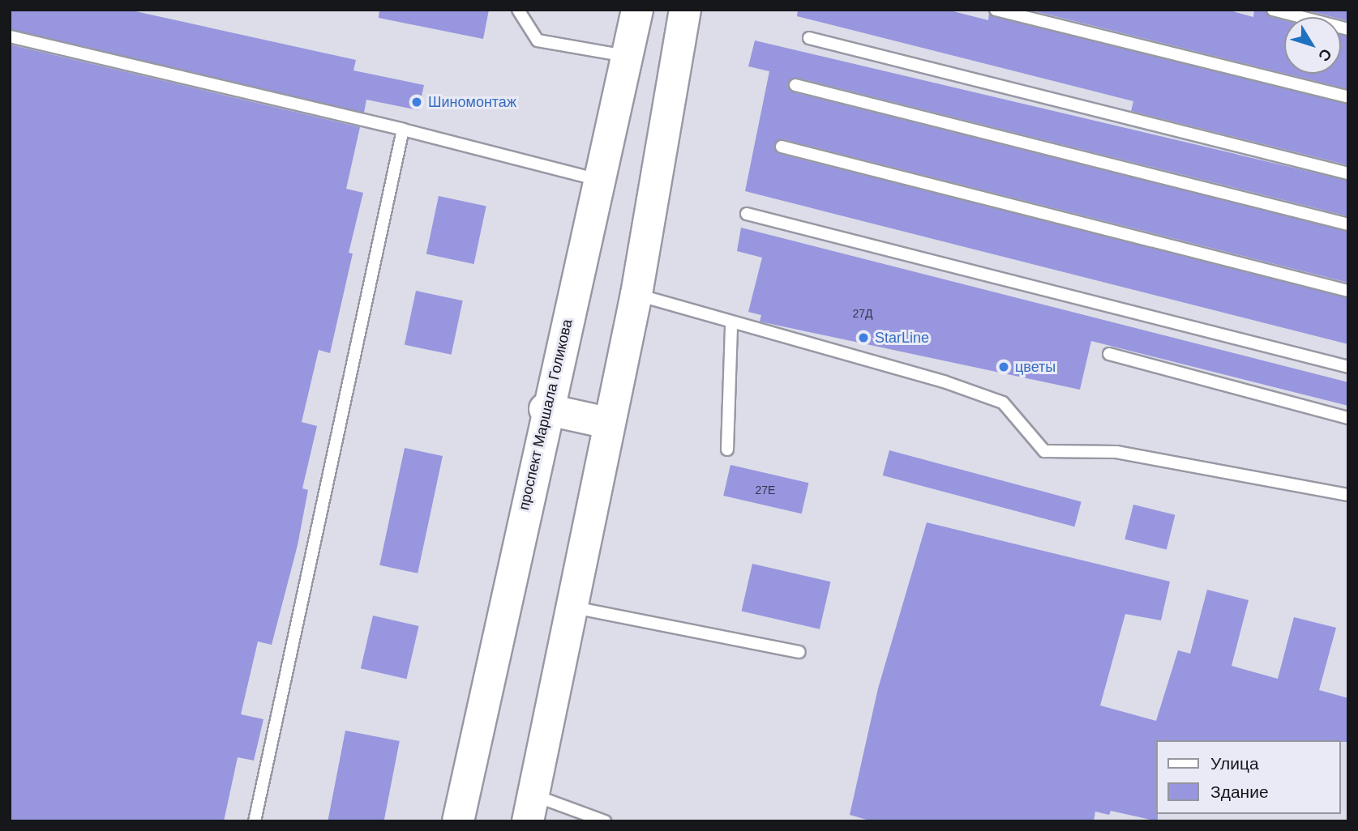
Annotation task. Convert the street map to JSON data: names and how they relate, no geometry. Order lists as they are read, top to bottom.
{
  "streets": {
    "main road": ["проспект Маршала Голикова"]
  },
  "places": ["Шиномонтаж", "StarLine", "цветы"],
  "house_numbers": ["27Д", "27Е"],
  "legend": ["Улица", "Здание"],
  "north": "bottom right"
}
